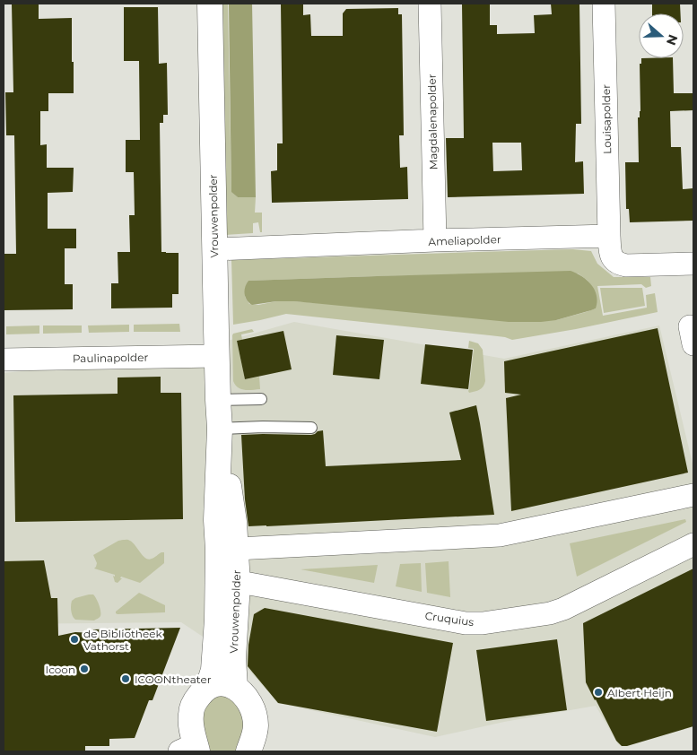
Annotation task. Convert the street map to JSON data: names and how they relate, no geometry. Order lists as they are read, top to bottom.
{
  "streets": {
    "street": [
      "Louisapolder",
      "Magdalenapolder",
      "Vrouwenpolder",
      "Ameliapolder",
      "Paulinapolder",
      "Cruquius"
    ]
  },
  "crossings": [
    ["Louisapolder", "Ameliapolder"],
    ["Magdalenapolder", "Ameliapolder"],
    ["Vrouwenpolder", "Ameliapolder"],
    ["Vrouwenpolder", "Paulinapolder"],
    ["Vrouwenpolder", "Cruquius"]
  ],
  "places": [
    "de Bibliotheek Vathorst",
    "Icoon",
    "ICOONtheater",
    "Albert Heijn"
  ],
  "north": "right"
}
